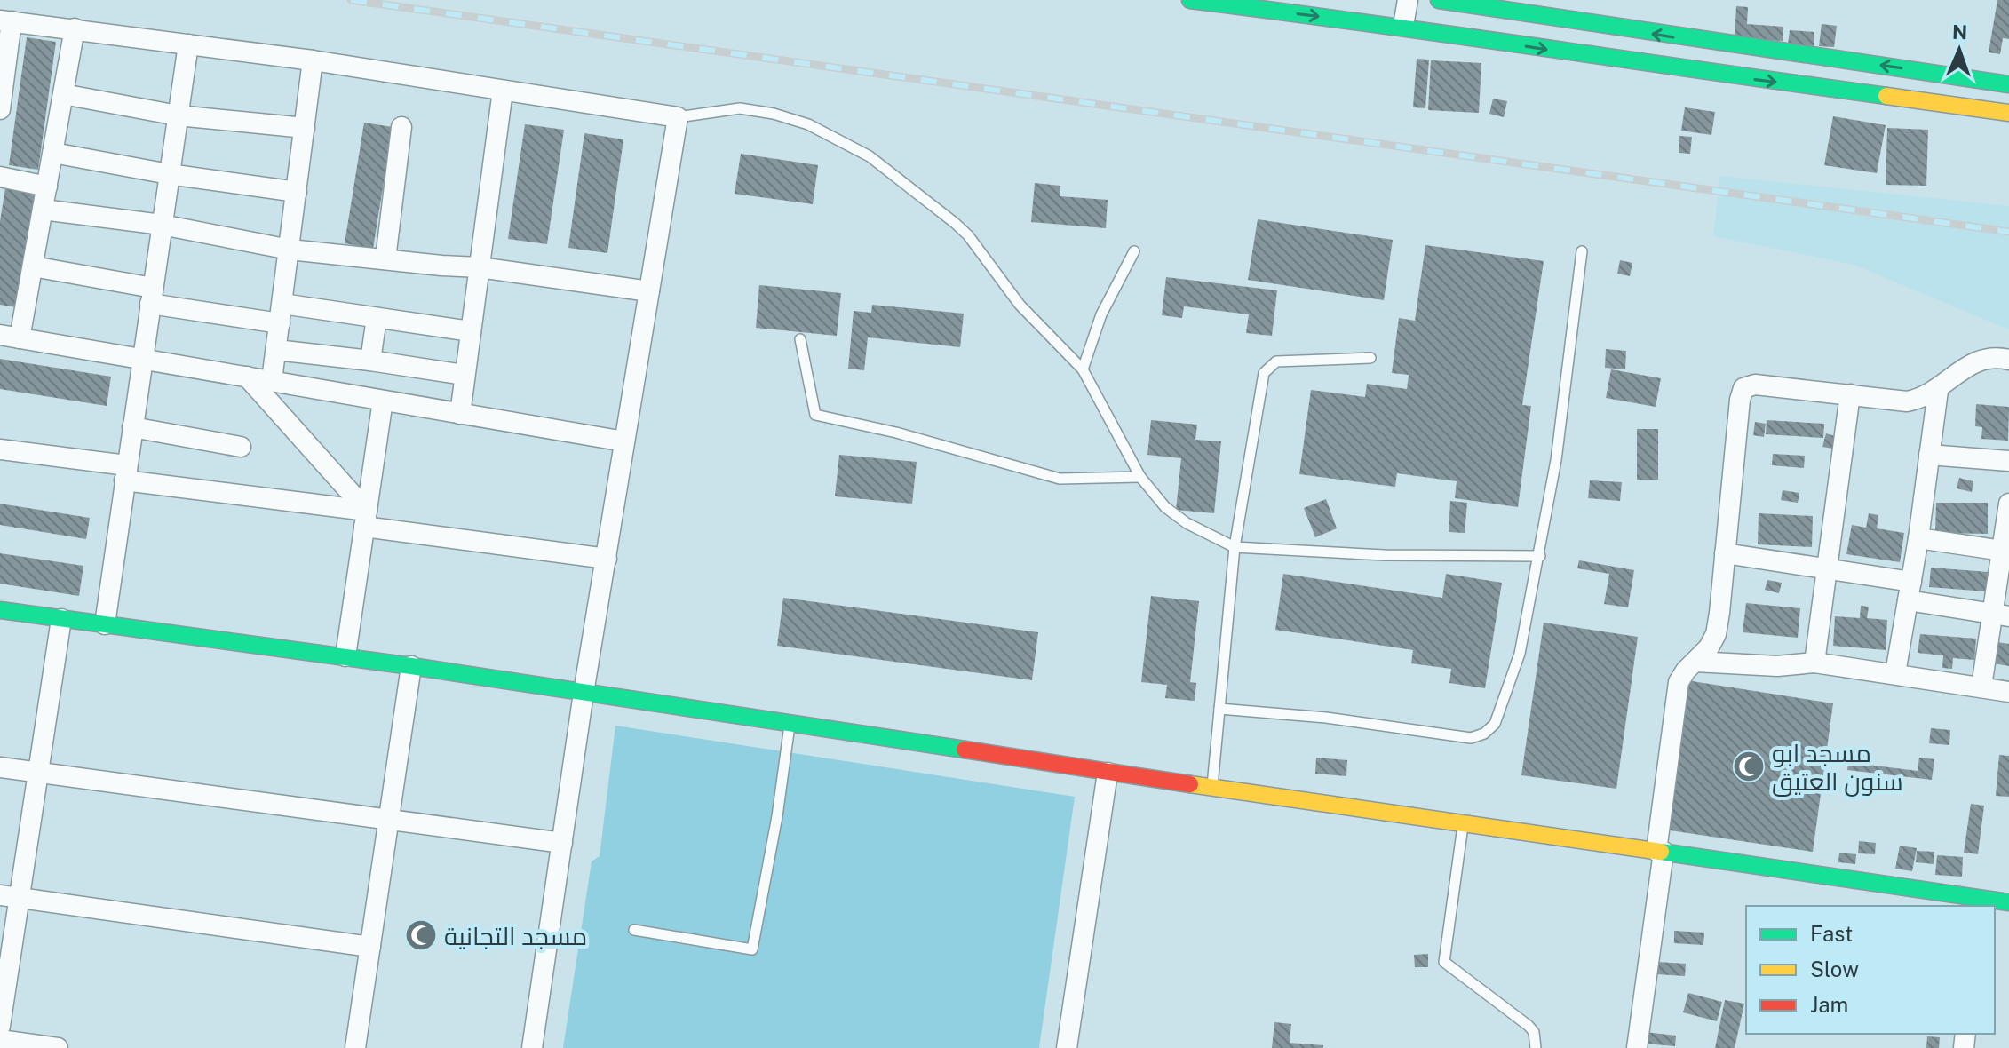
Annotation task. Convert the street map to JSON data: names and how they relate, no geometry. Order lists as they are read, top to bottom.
{
  "places": {
    "mosque": ["مسجد ابو سنون العتيق", "مسجد التجانية"]
  },
  "legend": ["Fast", "Slow", "Jam"],
  "north": "top"
}
